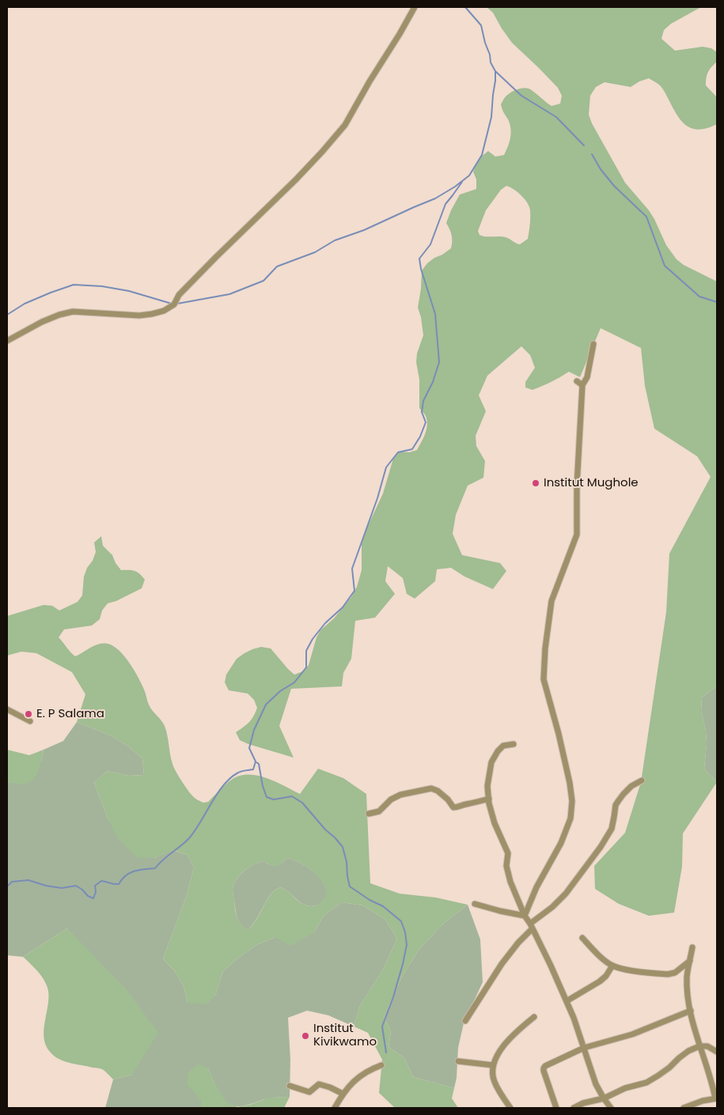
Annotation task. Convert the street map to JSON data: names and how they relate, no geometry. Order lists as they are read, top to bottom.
{
  "places": ["Institut Mughole", "E. P Salama", "Institut Kivikwamo"]
}
